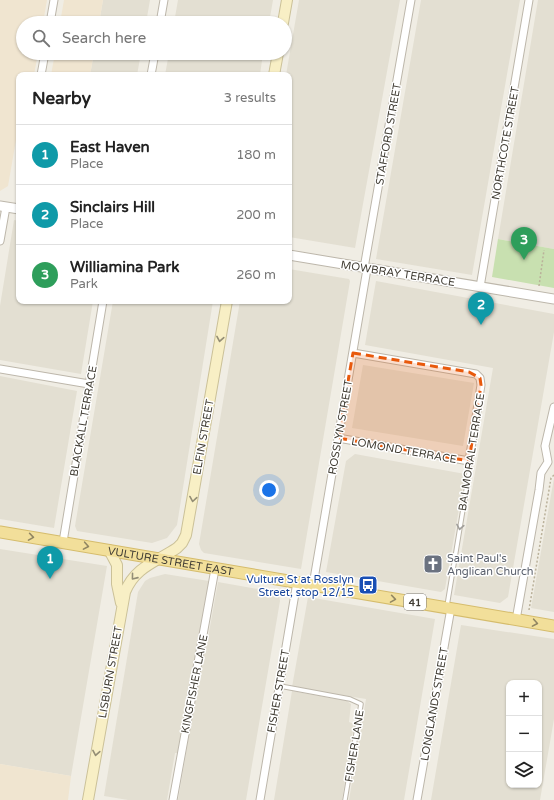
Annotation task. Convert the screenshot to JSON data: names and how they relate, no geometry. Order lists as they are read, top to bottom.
{
  "streets": {
    "main road": [
      "ELFIN STREET",
      "VULTURE STREET EAST",
      "41",
      "LISBURN STREET"
    ],
    "street": [
      "STAFFORD STREET",
      "NORTHCOTE STREET",
      "MOWBRAY TERRACE",
      "BLACKALL TERRACE",
      "ROSSLYN STREET",
      "LOMOND TERRACE",
      "BALMORAL TERRACE",
      "KINGFISHER LANE",
      "FISHER STREET",
      "LONGLANDS STREET"
    ],
    "lane": ["FISHER LANE"]
  },
  "crossings": [
    ["STAFFORD STREET", "MOWBRAY TERRACE"],
    ["STAFFORD STREET", "ROSSLYN STREET"],
    ["NORTHCOTE STREET", "MOWBRAY TERRACE"],
    ["MOWBRAY TERRACE", "ROSSLYN STREET"],
    ["BLACKALL TERRACE", "VULTURE STREET EAST"],
    ["ROSSLYN STREET", "LOMOND TERRACE"],
    ["ROSSLYN STREET", "BALMORAL TERRACE"],
    ["ROSSLYN STREET", "VULTURE STREET EAST"],
    ["ELFIN STREET", "VULTURE STREET EAST"],
    ["ELFIN STREET", "LISBURN STREET"],
    ["LOMOND TERRACE", "BALMORAL TERRACE"],
    ["BALMORAL TERRACE", "VULTURE STREET EAST"],
    ["BALMORAL TERRACE", "LONGLANDS STREET"],
    ["VULTURE STREET EAST", "LISBURN STREET"],
    ["VULTURE STREET EAST", "KINGFISHER LANE"],
    ["VULTURE STREET EAST", "FISHER STREET"],
    ["VULTURE STREET EAST", "LONGLANDS STREET"],
    ["FISHER STREET", "FISHER LANE"]
  ],
  "one_way": [
    "ELFIN STREET",
    "BALMORAL TERRACE",
    "VULTURE STREET EAST",
    "LISBURN STREET"
  ],
  "places": {
    "church": ["Saint Paul's Anglican Church"],
    "bus stop": ["Vulture St at Rosslyn Street, stop 12/15"]
  },
  "page": {
    "search": "Search here",
    "heading": ["Nearby", "3 results"],
    "list": [
      {
        "mark": "1",
        "name": "East Haven",
        "note": "Place",
        "value": "180 m"
      },
      {
        "mark": "2",
        "name": "Sinclairs Hill",
        "note": "Place",
        "value": "200 m"
      },
      {
        "mark": "3",
        "name": "Williamina Park",
        "note": "Park",
        "value": "260 m"
      }
    ],
    "pins": ["3", "2", "1"],
    "map_buttons": ["+", "−"]
  }
}
